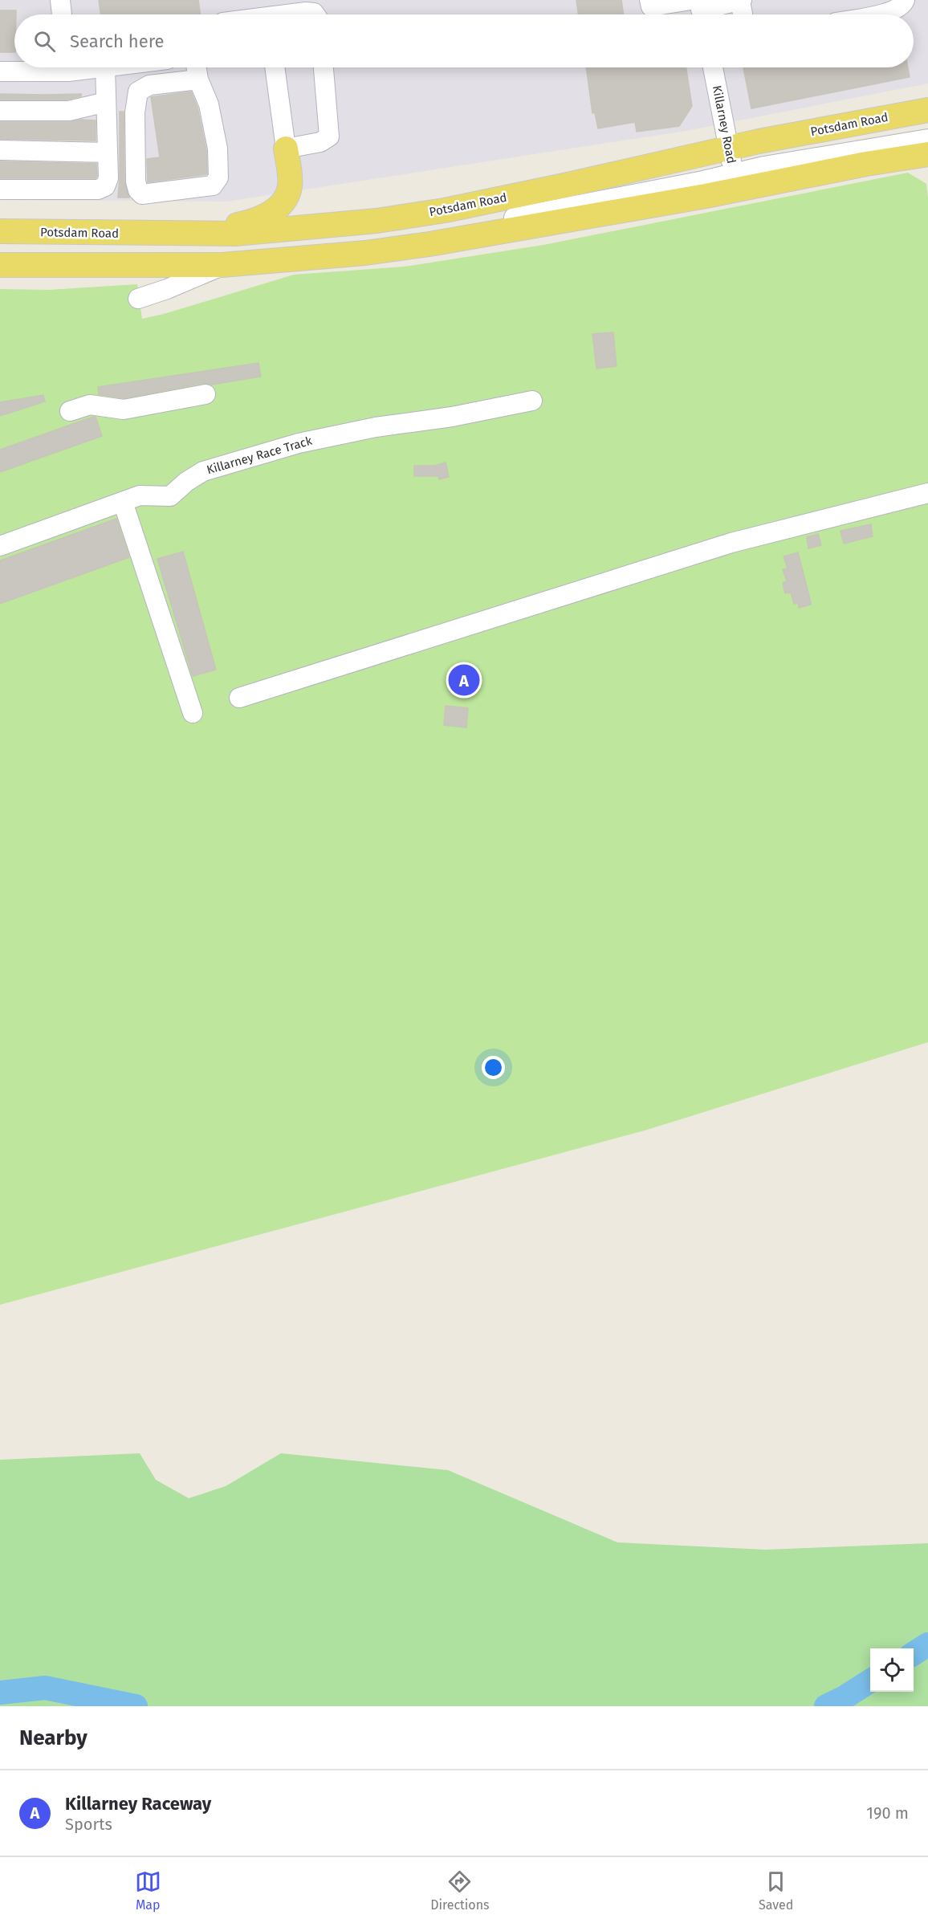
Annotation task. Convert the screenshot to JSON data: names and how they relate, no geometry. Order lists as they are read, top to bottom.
{
  "streets": {
    "main road": ["Potsdam Road"],
    "street": ["Killarney Road", "Killarney Race Track"]
  },
  "crossings": [
    ["Killarney Road", "Potsdam Road"]
  ],
  "page": {
    "search": "Search here",
    "pins": "A",
    "heading": "Nearby",
    "list": [
      {
        "mark": "A",
        "name": "Killarney Raceway",
        "note": "Sports",
        "value": "190 m"
      }
    ],
    "nav": ["Map", "Directions", "Saved"]
  }
}
